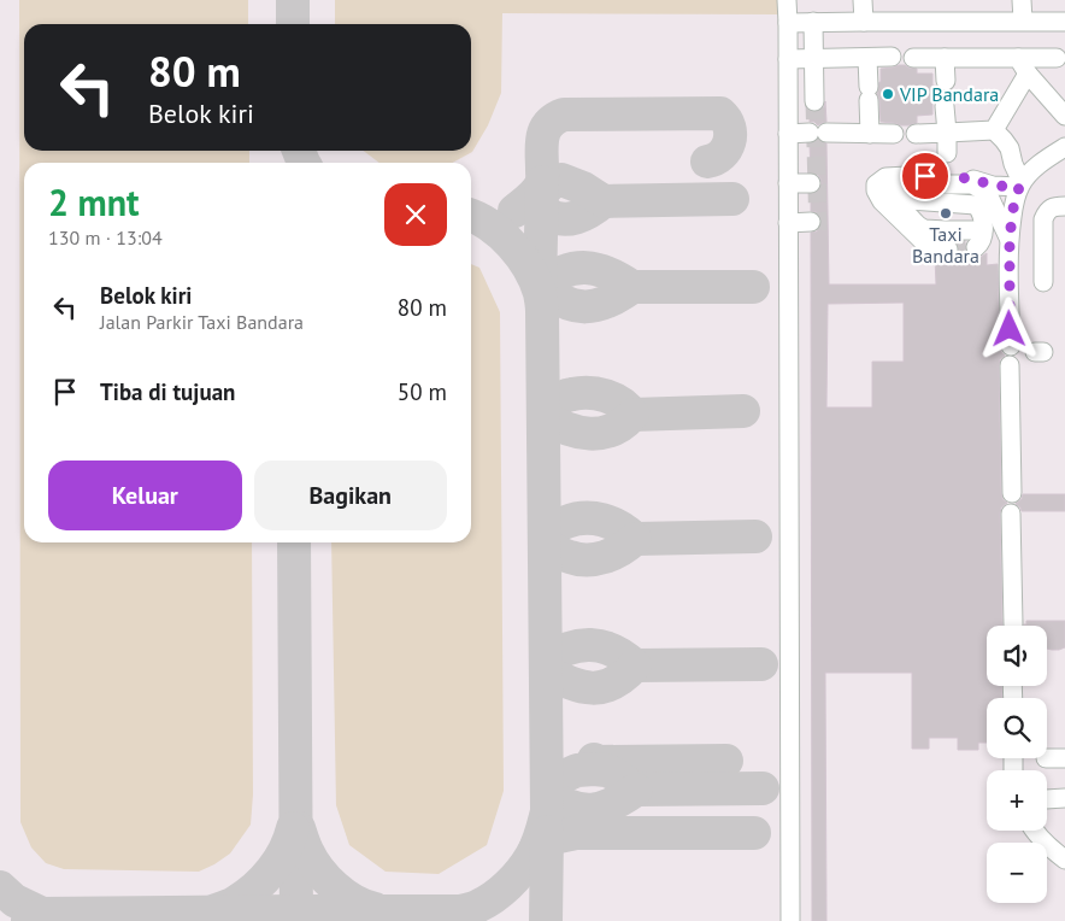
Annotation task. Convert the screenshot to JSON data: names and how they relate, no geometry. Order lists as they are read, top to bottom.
{
  "places": ["VIP Bandara", "Taxi Bandara"],
  "page": {
    "turn": ["80 m", "Belok kiri"],
    "heading": ["2 mnt", "130 m · 13:04"],
    "list": [
      {
        "name": "Belok kiri",
        "note": "Jalan Parkir Taxi Bandara",
        "value": "80 m"
      },
      {
        "name": "Tiba di tujuan",
        "value": "50 m"
      }
    ],
    "buttons": ["Keluar", "Bagikan"],
    "map_buttons": ["+", "−"]
  }
}
